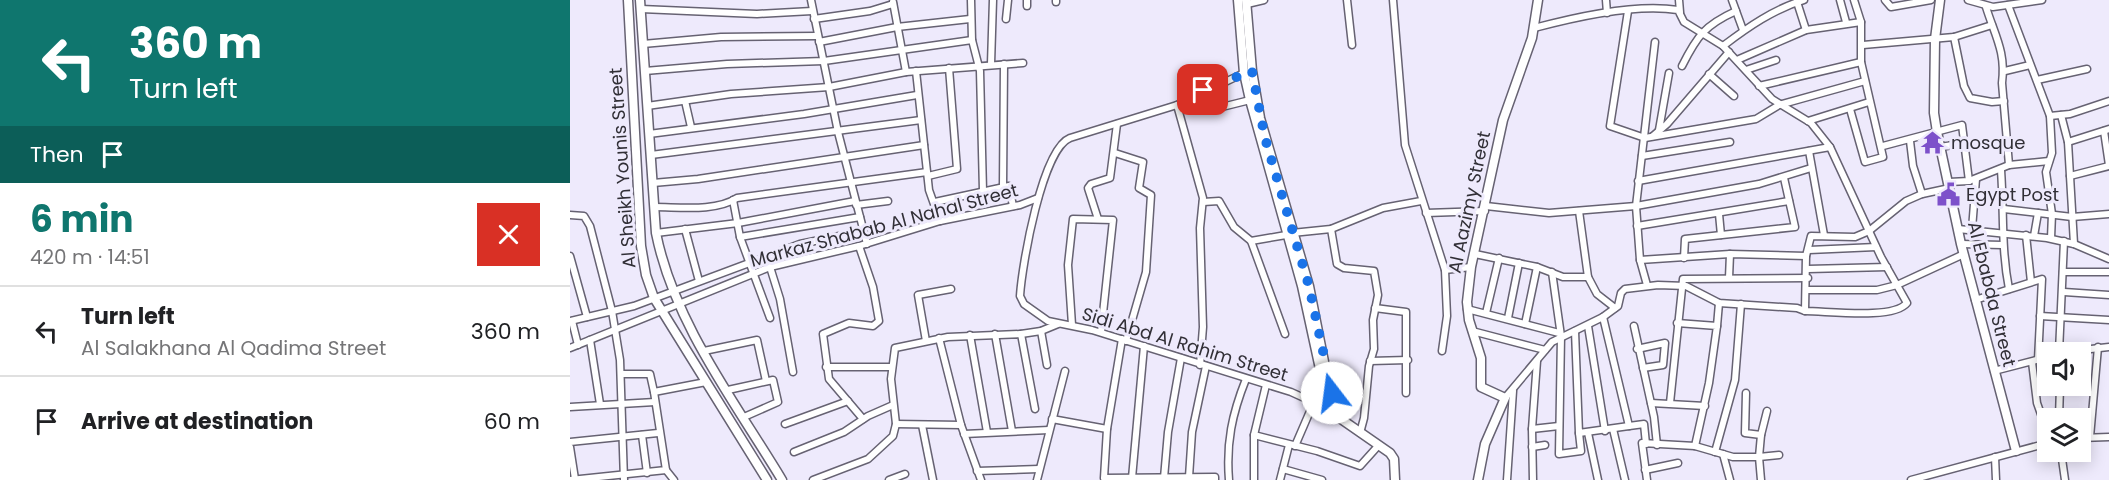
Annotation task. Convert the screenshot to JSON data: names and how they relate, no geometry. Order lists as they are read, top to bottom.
{
  "streets": {
    "street": [
      "Al Sheikh Younis Street",
      "Al Aazimy Street",
      "Markaz Shabab Al Nahal Street",
      "Al Ebabda Street",
      "Sidi Abd Al Rahim Street"
    ]
  },
  "crossings": [
    ["Al Sheikh Younis Street", "Markaz Shabab Al Nahal Street"]
  ],
  "places": {
    "temple": ["mosque"],
    "public building": ["Egypt Post"]
  },
  "page": {
    "turn": ["360 m", "Turn left"],
    "then": "Then",
    "heading": ["6 min", "420 m · 14:51"],
    "list": [
      {
        "name": "Turn left",
        "note": "Al Salakhana Al Qadima Street",
        "value": "360 m"
      },
      {
        "name": "Arrive at destination",
        "value": "60 m"
      }
    ]
  }
}
